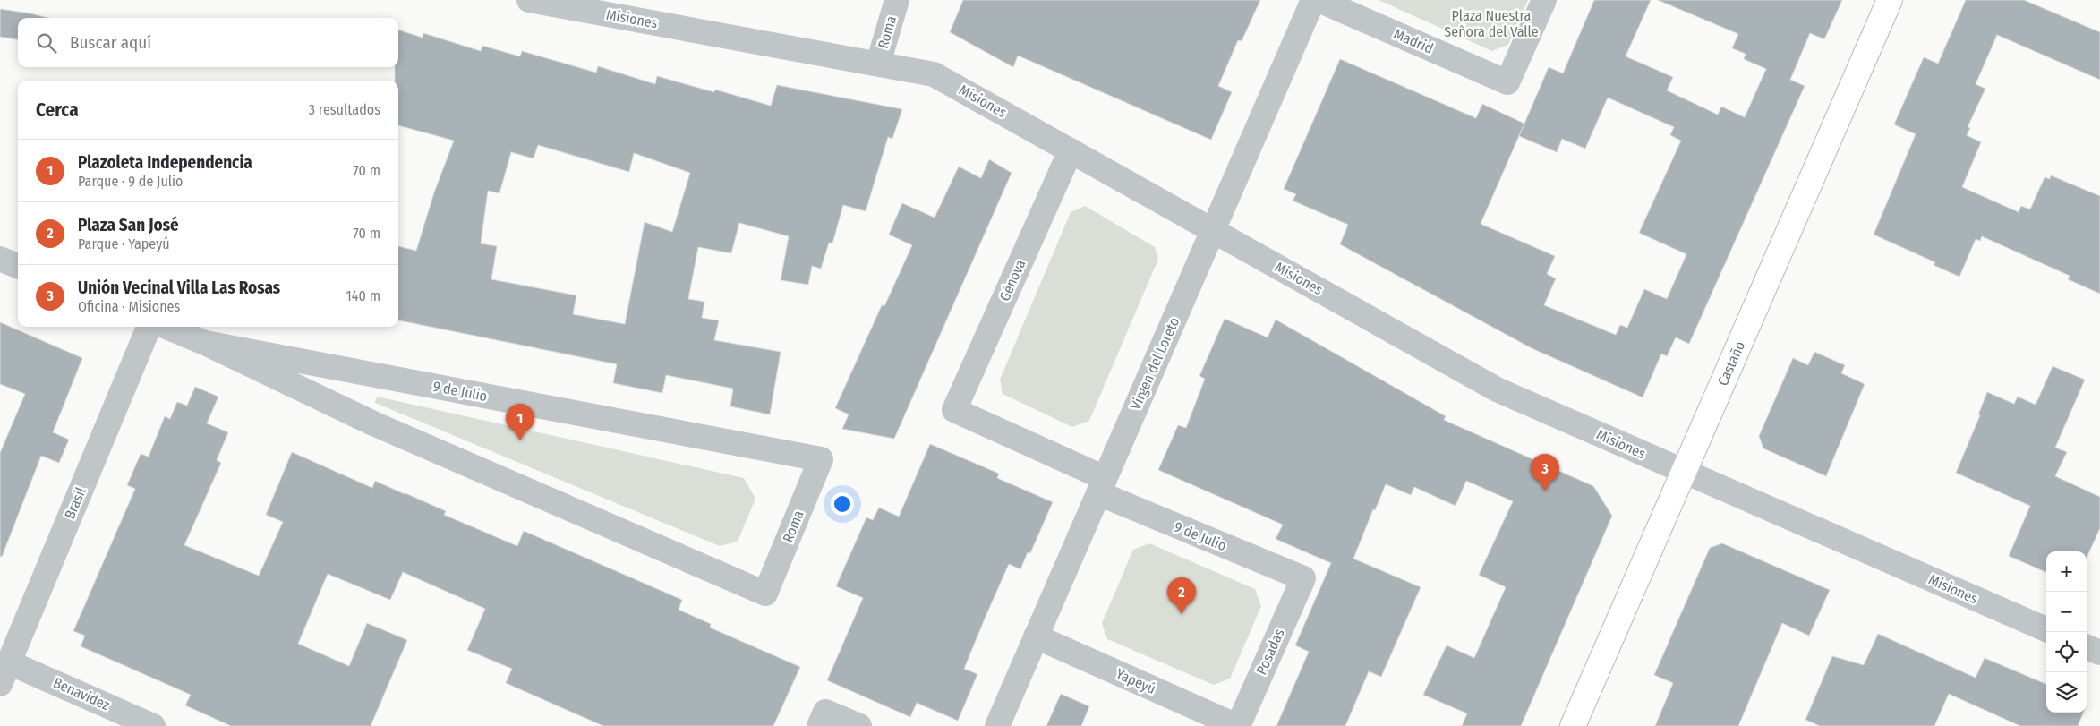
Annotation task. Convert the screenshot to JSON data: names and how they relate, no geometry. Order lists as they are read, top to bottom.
{
  "streets": {
    "street": [
      "Misiones",
      "Roma",
      "Madrid",
      "Génova",
      "Virgen del Loreto",
      "Castaño",
      "9 de Julio",
      "Brasil",
      "Posadas",
      "Yapeyú",
      "Benavidez"
    ]
  },
  "crossings": [
    ["Misiones", "Roma"],
    ["Misiones", "Génova"],
    ["Misiones", "Virgen del Loreto"],
    ["Misiones", "Castaño"],
    ["Roma", "9 de Julio"],
    ["Génova", "9 de Julio"],
    ["Virgen del Loreto", "9 de Julio"],
    ["Virgen del Loreto", "Yapeyú"],
    ["9 de Julio", "Posadas"],
    ["Brasil", "Benavidez"],
    ["Posadas", "Yapeyú"]
  ],
  "parks": ["Plaza Nuestra Señora del Valle"],
  "page": {
    "search": "Buscar aquí",
    "heading": ["Cerca", "3 resultados"],
    "list": [
      {
        "mark": "1",
        "name": "Plazoleta Independencia",
        "note": "Parque · 9 de Julio",
        "value": "70 m"
      },
      {
        "mark": "2",
        "name": "Plaza San José",
        "note": "Parque · Yapeyú",
        "value": "70 m"
      },
      {
        "mark": "3",
        "name": "Unión Vecinal Villa Las Rosas",
        "note": "Oficina · Misiones",
        "value": "140 m"
      }
    ],
    "pins": ["1", "3", "2"],
    "map_buttons": ["+", "−"]
  }
}
